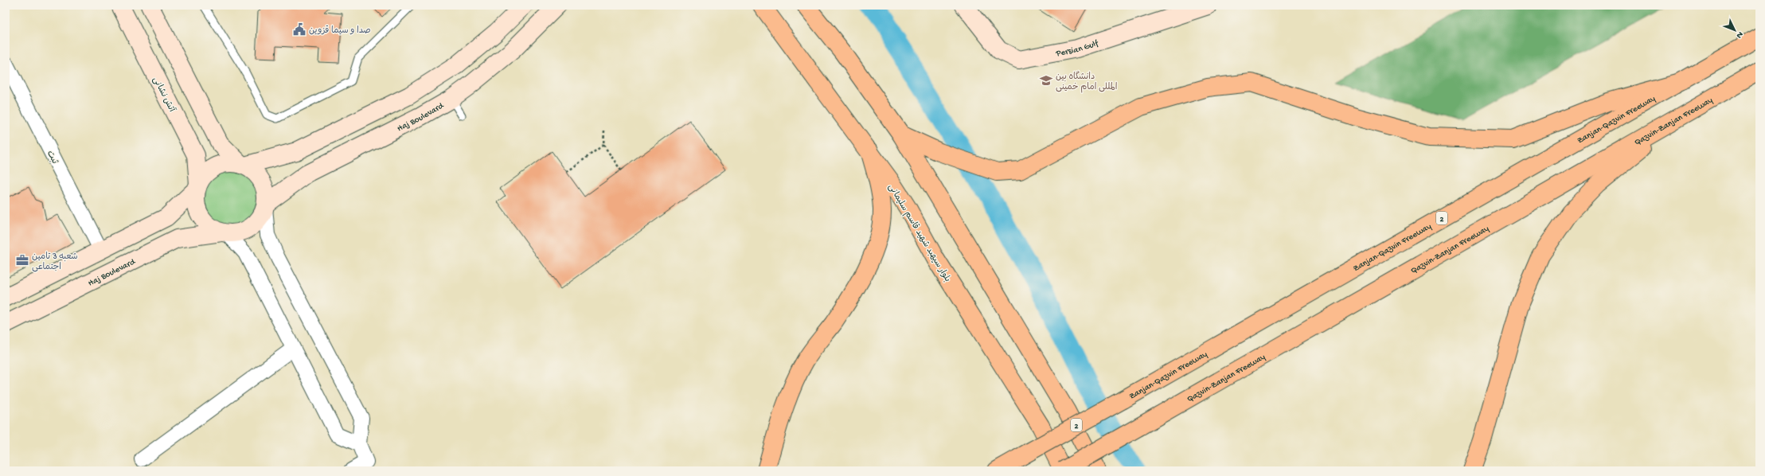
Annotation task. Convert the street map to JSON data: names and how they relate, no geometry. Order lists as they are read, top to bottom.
{
  "streets": {
    "main road": [
      "Persian Gulf",
      "آتش نشانی",
      "Haj Boulevard",
      "Zanjan-Qazvin Freeway",
      "Qazvin-Zanjan Freeway",
      "2",
      "بلوار سپهبد شهید قاسم سلیمانی"
    ],
    "street": ["ثبت"]
  },
  "crossings": [
    ["آتش نشانی", "Haj Boulevard"],
    ["Qazvin-Zanjan Freeway", "بلوار سپهبد شهید قاسم سلیمانی"]
  ],
  "places": {
    "public building": ["صدا و سیما قزوین"],
    "school or university": ["دانشگاه بین المللی امام خمینی"],
    "office": ["شعبه 3 تامین اجتماعی"]
  },
  "north": "bottom right"
}
